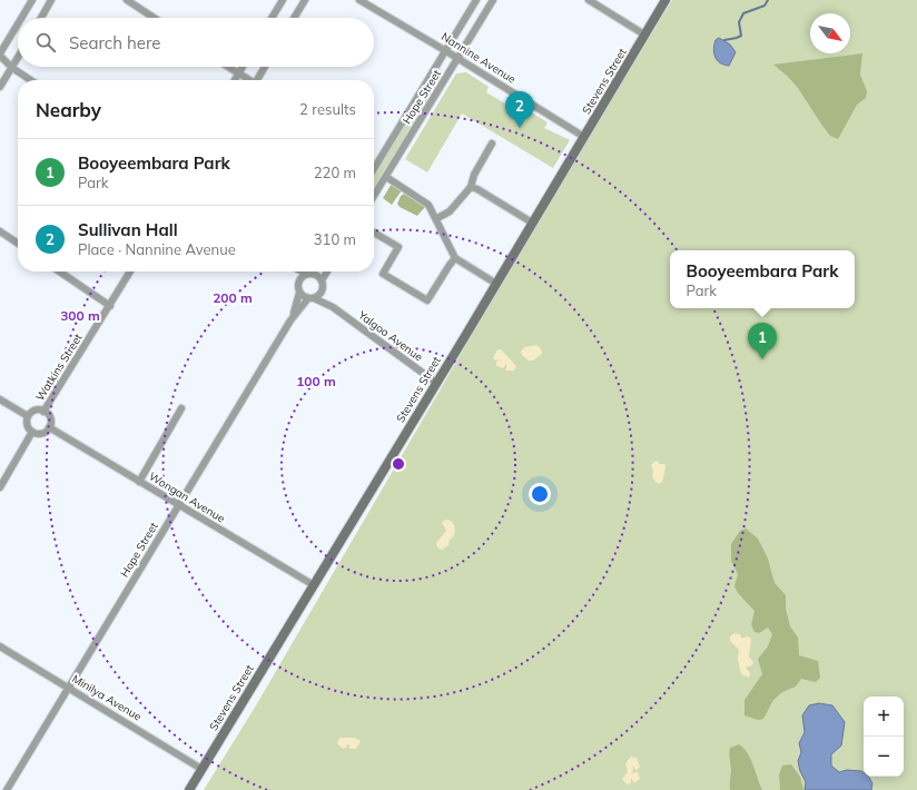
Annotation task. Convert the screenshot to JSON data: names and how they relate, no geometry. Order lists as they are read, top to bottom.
{
  "streets": {
    "street": [
      "Nannine Avenue",
      "Stevens Street",
      "Hope Street",
      "Yalgoo Avenue",
      "Watkins Street",
      "Wongan Avenue",
      "Minilya Avenue"
    ]
  },
  "crossings": [
    ["Nannine Avenue", "Stevens Street"],
    ["Nannine Avenue", "Hope Street"],
    ["Stevens Street", "Yalgoo Avenue"],
    ["Stevens Street", "Wongan Avenue"],
    ["Stevens Street", "Minilya Avenue"],
    ["Hope Street", "Yalgoo Avenue"],
    ["Hope Street", "Wongan Avenue"],
    ["Hope Street", "Minilya Avenue"],
    ["Watkins Street", "Wongan Avenue"]
  ],
  "north": "bottom right",
  "page": {
    "search": "Search here",
    "heading": ["Nearby", "2 results"],
    "pins": ["2", "1"],
    "list": [
      {
        "mark": "1",
        "name": "Booyeembara Park",
        "note": "Park",
        "value": "220 m"
      },
      {
        "mark": "2",
        "name": "Sullivan Hall",
        "note": "Place · Nannine Avenue",
        "value": "310 m"
      }
    ],
    "popup": ["Booyeembara Park", "Park"],
    "map_buttons": ["+", "−"]
  },
  "rings": ["200 m", "300 m", "100 m"]
}
